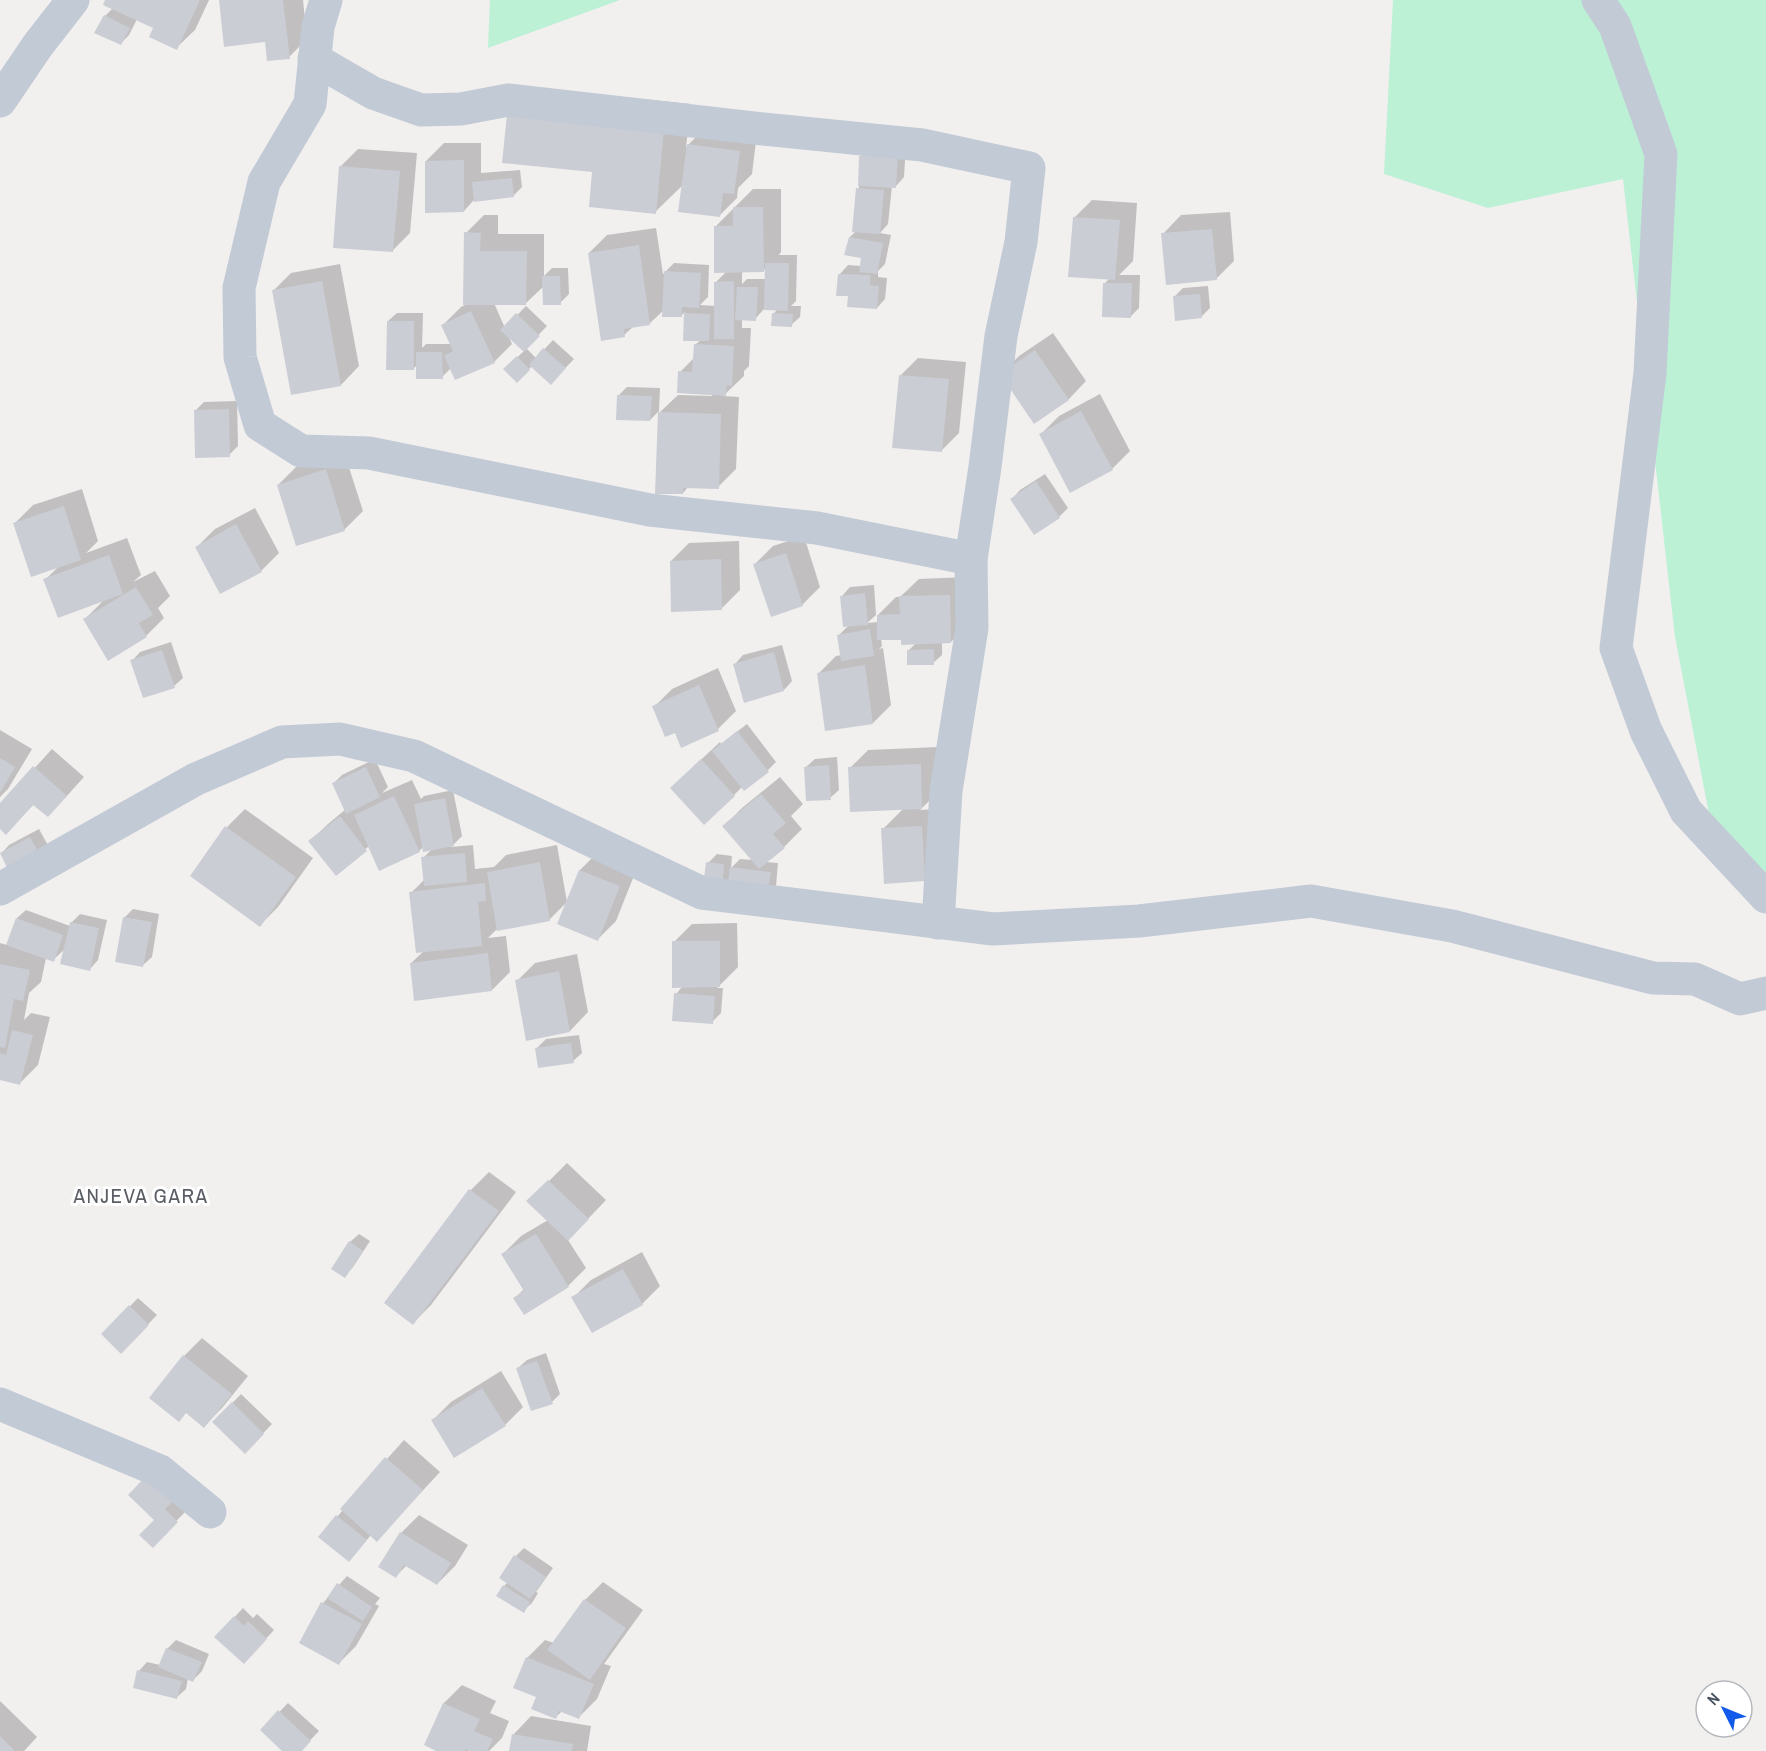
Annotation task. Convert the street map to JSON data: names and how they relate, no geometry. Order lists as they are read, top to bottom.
{
  "districts": ["ANJEVA GARA"],
  "north": "top left"
}
